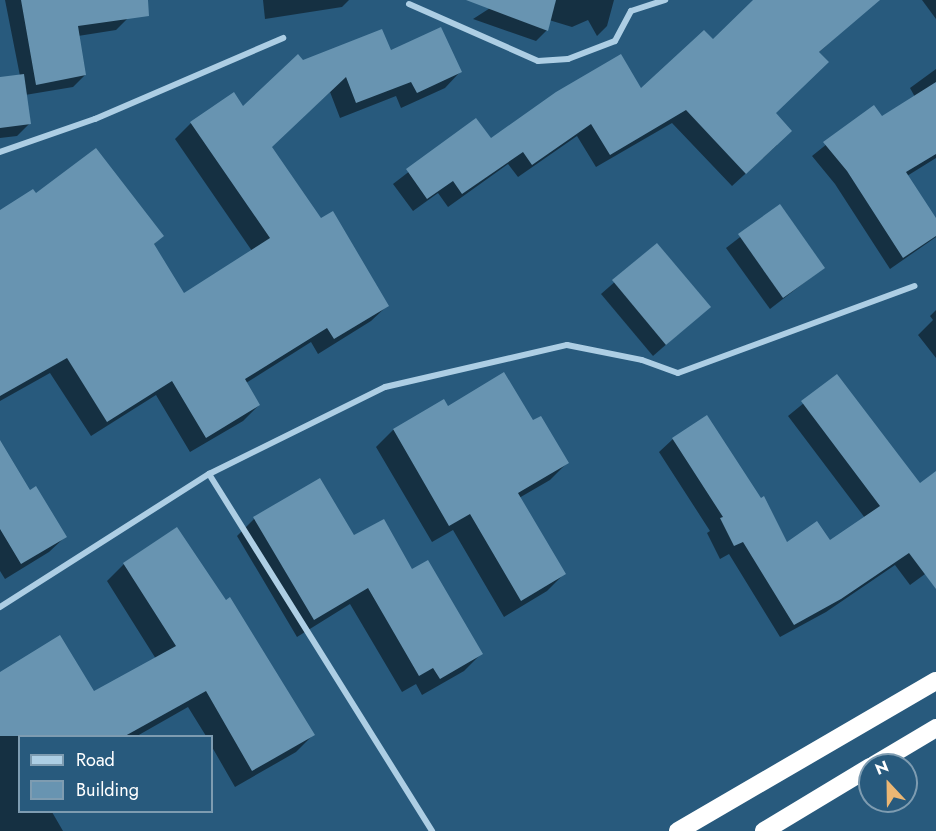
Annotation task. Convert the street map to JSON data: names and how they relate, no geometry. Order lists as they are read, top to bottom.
{
  "legend": ["Road", "Building"],
  "north": "top"
}
